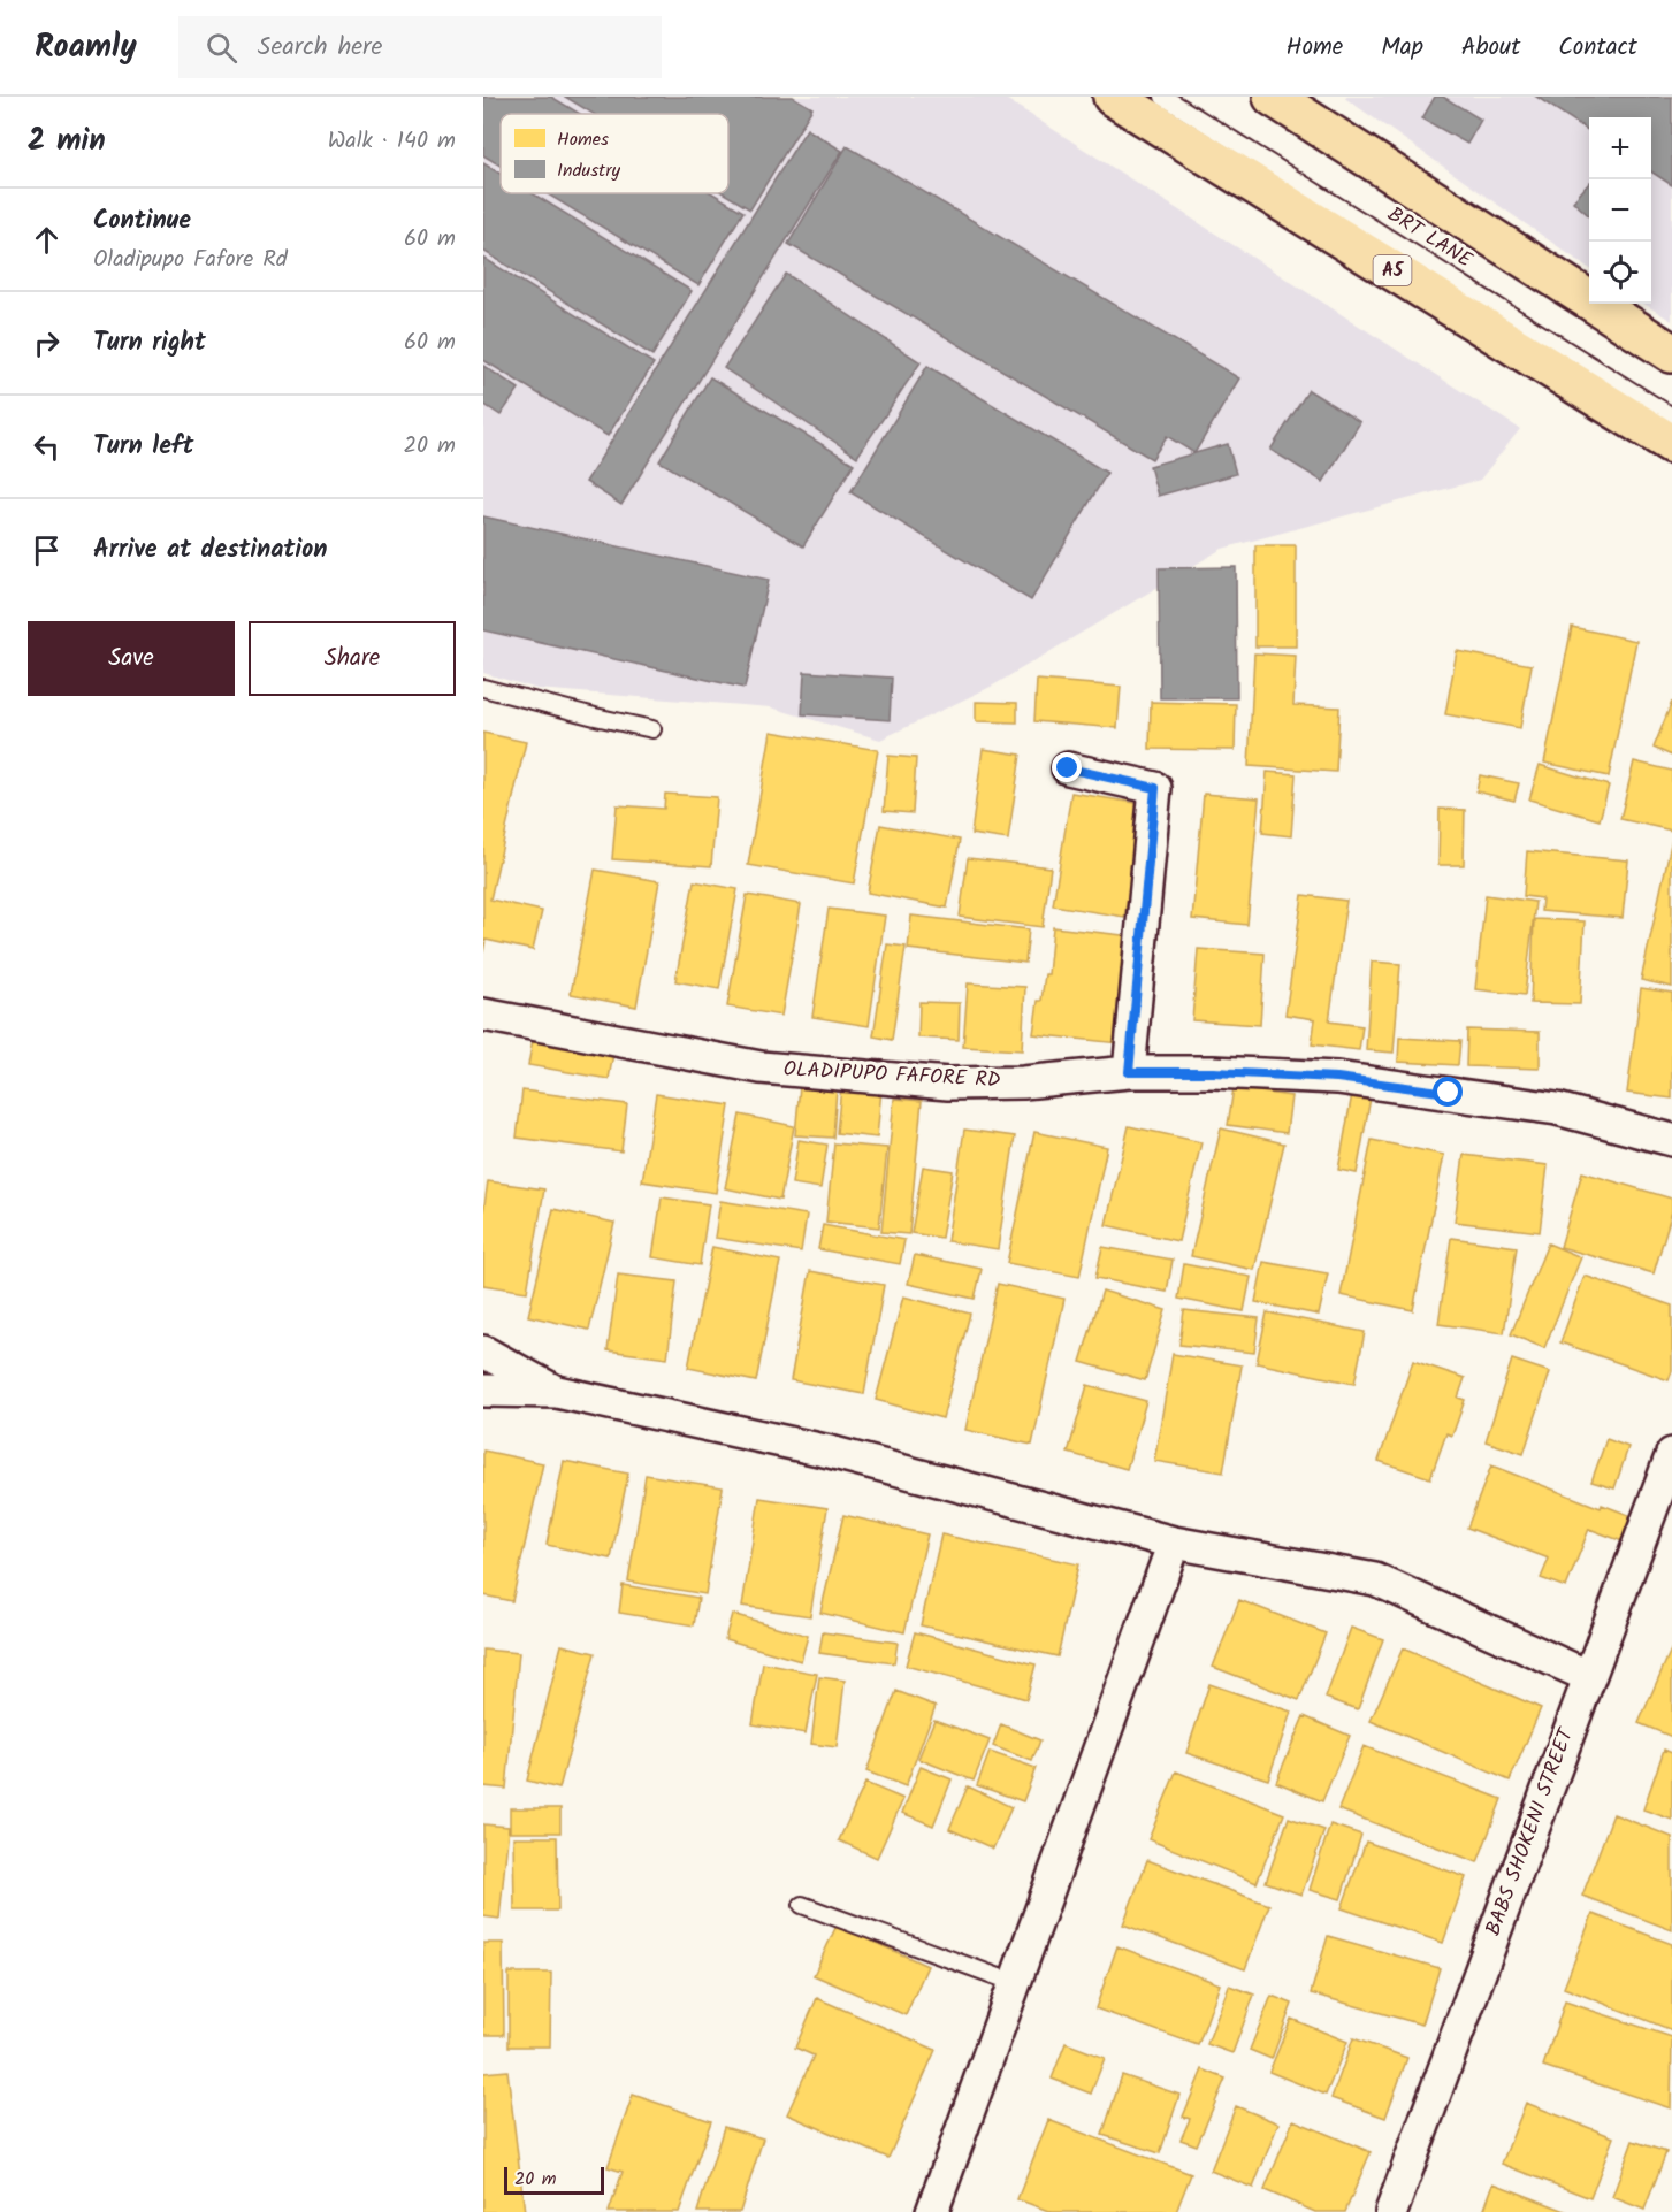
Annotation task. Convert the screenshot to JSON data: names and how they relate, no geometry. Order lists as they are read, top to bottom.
{
  "streets": {
    "highway": ["A5"],
    "street": ["OLADIPUPO FAFORE RD", "BABS SHOKENI STREET"],
    "lane": ["BRT LANE"]
  },
  "legend": ["Homes", "Industry"],
  "scale_bar": "20 m",
  "page": {
    "header": "Roamly",
    "search": "Search here",
    "nav": [
      "Home",
      "Map",
      "About",
      "Contact"
    ],
    "heading": ["2 min", "Walk · 140 m"],
    "map_buttons": ["+", "−"],
    "list": [
      ["Continue", "Oladipupo Fafore Rd", "60 m"],
      ["Turn right", "60 m"],
      ["Turn left", "20 m"],
      "Arrive at destination"
    ],
    "buttons": ["Save", "Share"],
    "scale": "20 m"
  }
}
